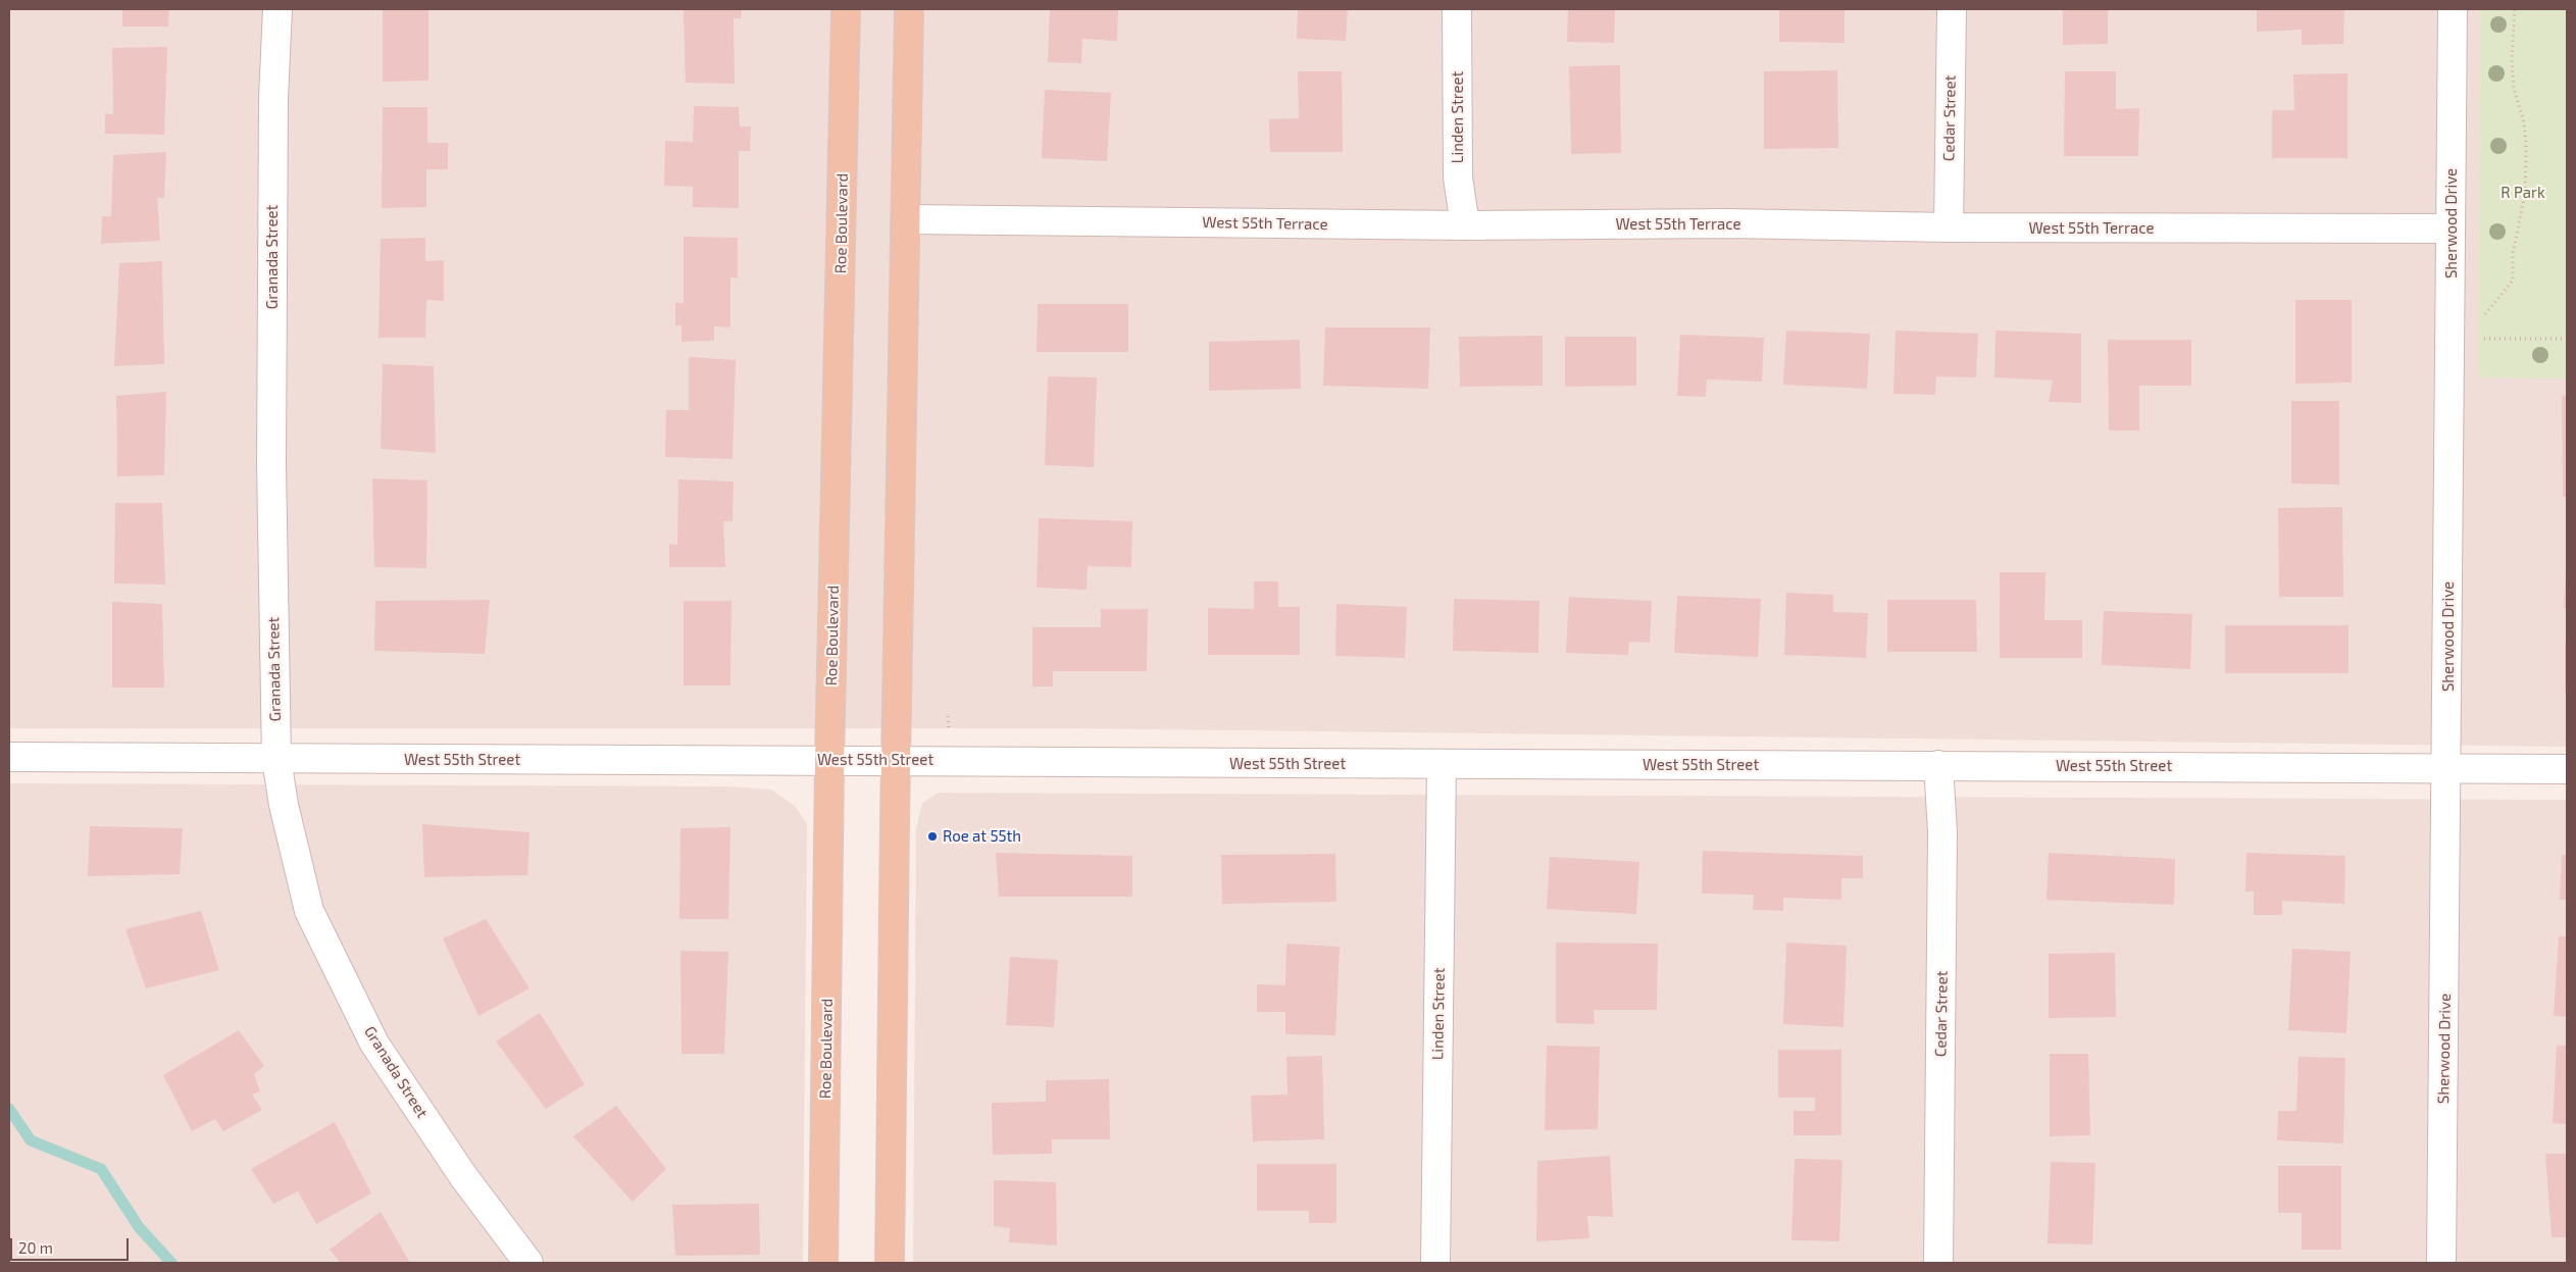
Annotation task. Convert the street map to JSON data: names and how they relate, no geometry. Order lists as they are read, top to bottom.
{
  "streets": {
    "main road": ["Roe Boulevard"],
    "street": [
      "Linden Street",
      "Cedar Street",
      "West 55th Terrace",
      "Sherwood Drive",
      "Granada Street",
      "West 55th Street"
    ]
  },
  "crossings": [
    ["Linden Street", "West 55th Terrace"],
    ["Linden Street", "West 55th Street"],
    ["Cedar Street", "West 55th Terrace"],
    ["Cedar Street", "West 55th Street"],
    ["Roe Boulevard", "West 55th Street"],
    ["West 55th Terrace", "Sherwood Drive"],
    ["Sherwood Drive", "West 55th Street"],
    ["Granada Street", "West 55th Street"]
  ],
  "parks": ["R Park"],
  "places": ["Roe at 55th"],
  "scale_bar": "20 m"
}
